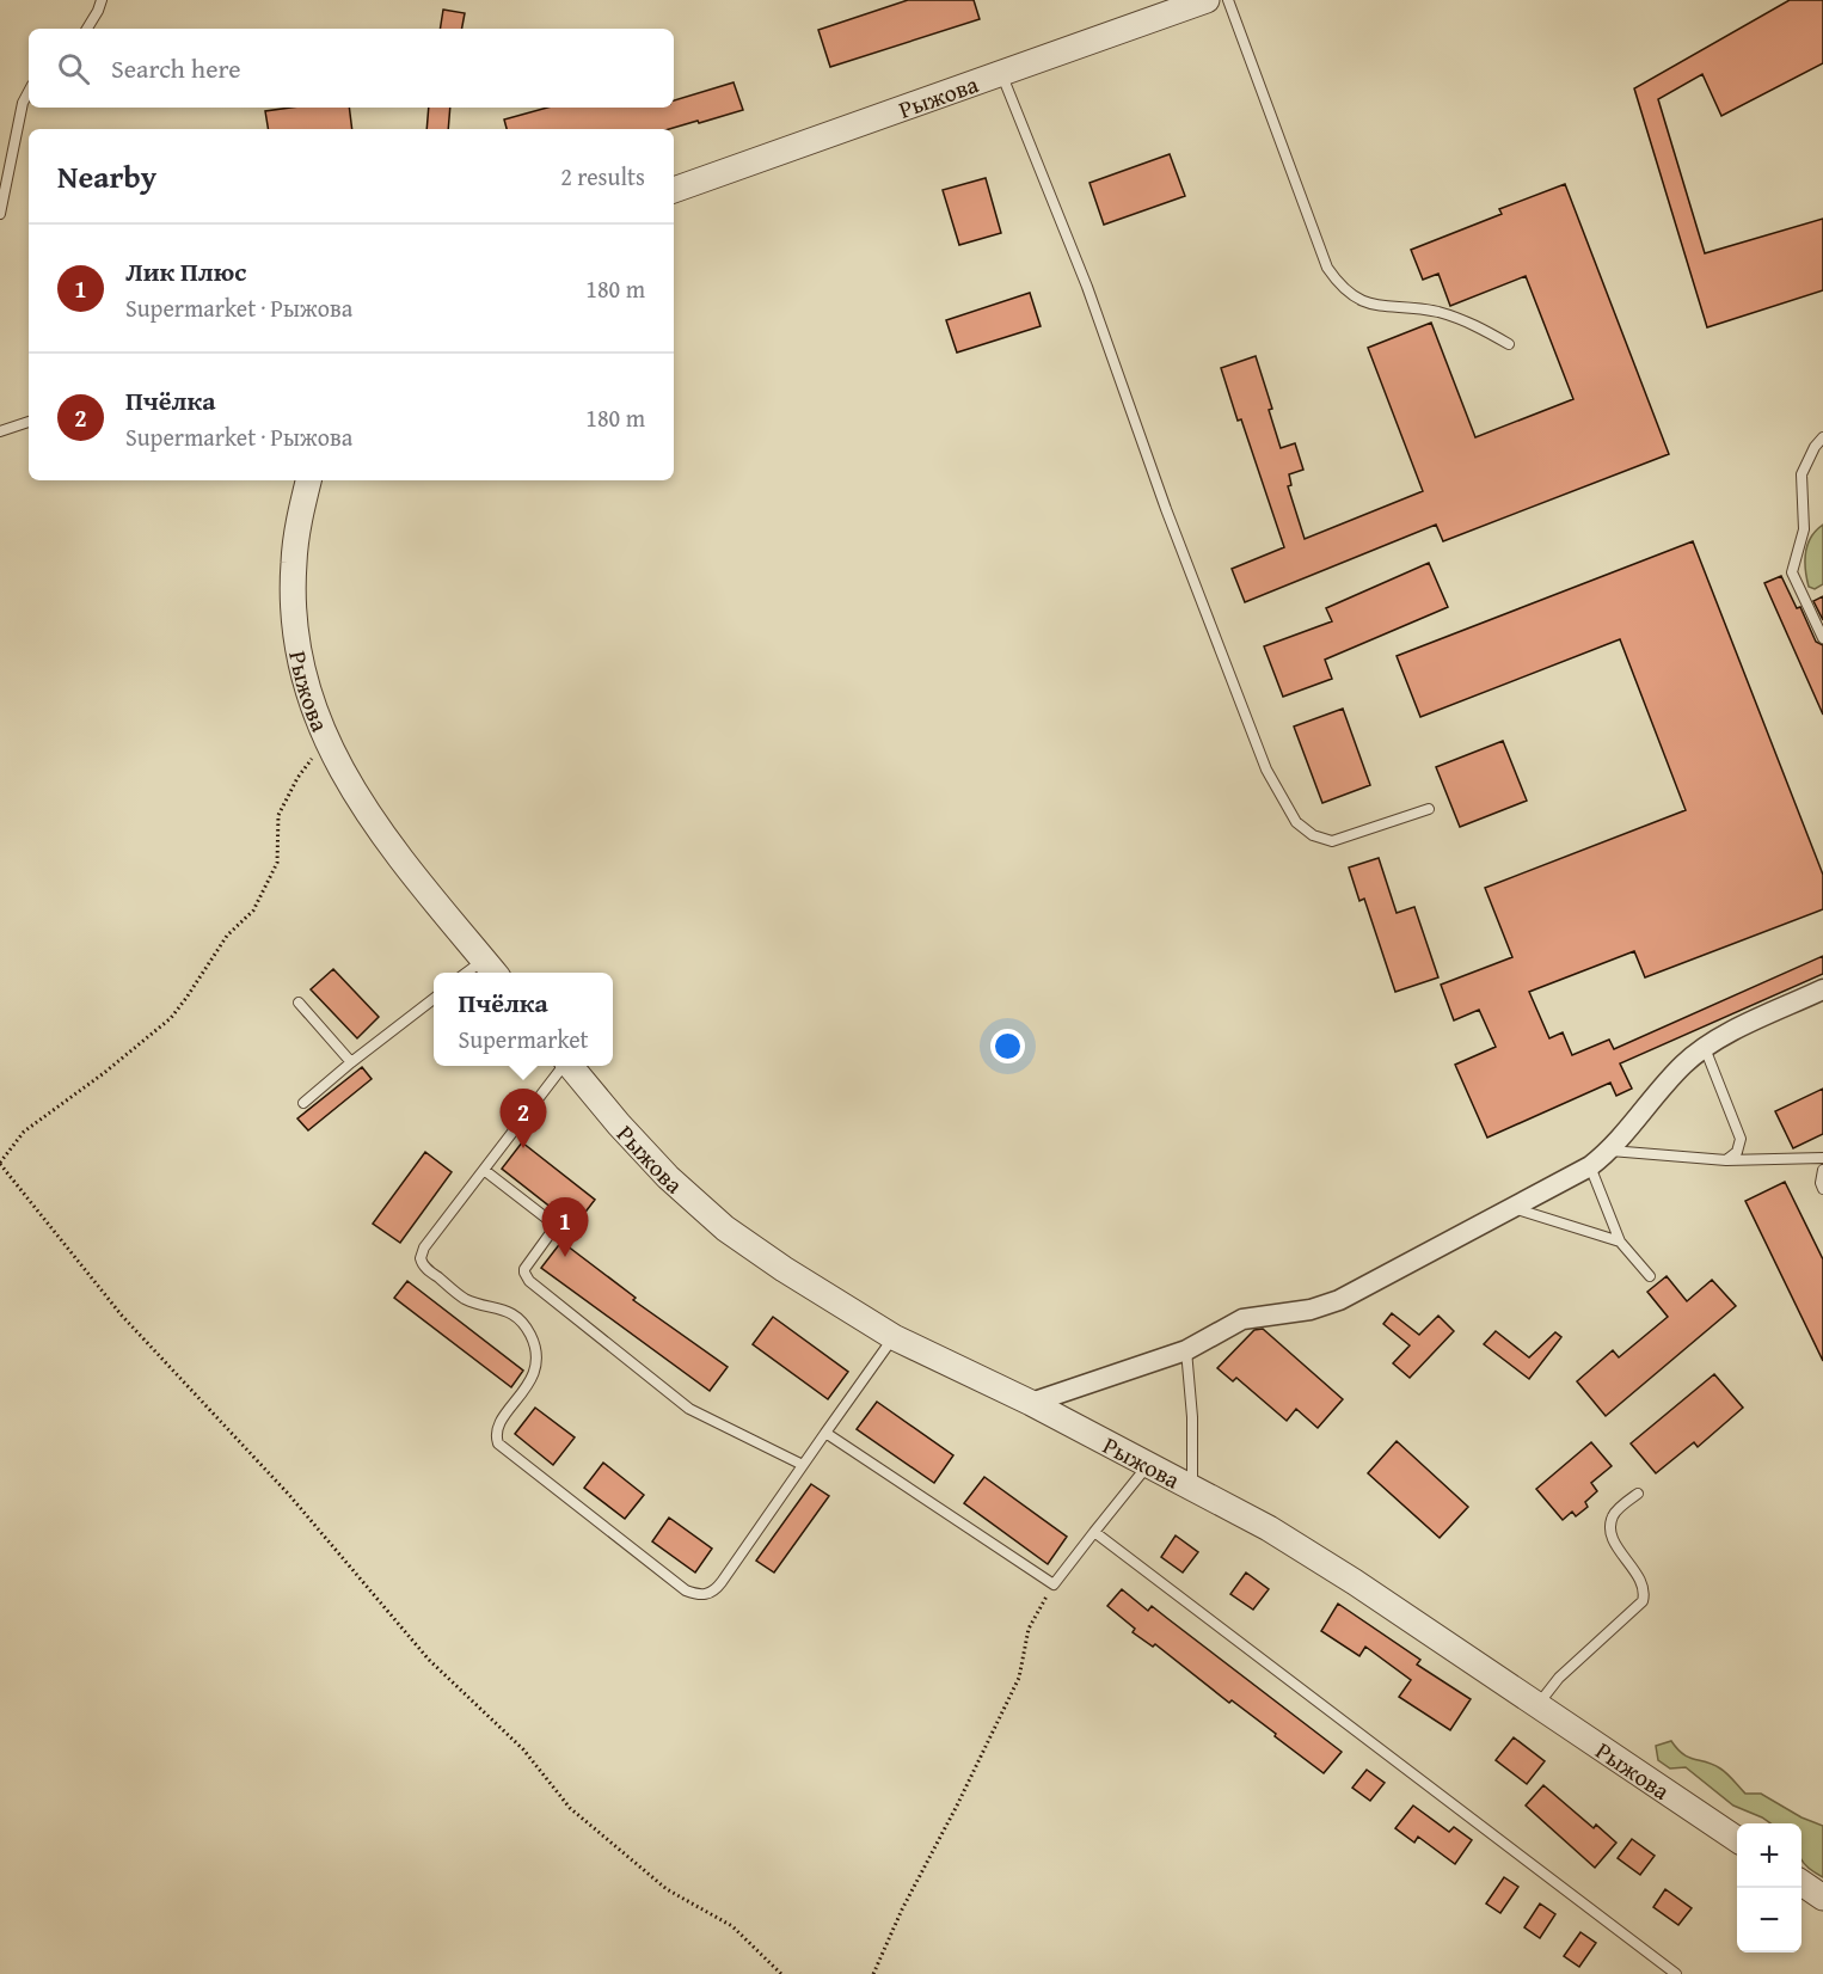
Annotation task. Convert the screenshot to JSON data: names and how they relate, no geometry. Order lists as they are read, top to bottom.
{
  "streets": {
    "street": ["Рыжова"]
  },
  "page": {
    "search": "Search here",
    "heading": ["Nearby", "2 results"],
    "list": [
      {
        "mark": "1",
        "name": "Лик Плюс",
        "note": "Supermarket · Рыжова",
        "value": "180 m"
      },
      {
        "mark": "2",
        "name": "Пчёлка",
        "note": "Supermarket · Рыжова",
        "value": "180 m"
      }
    ],
    "popup": ["Пчёлка", "Supermarket"],
    "pins": ["2", "1"],
    "map_buttons": ["+", "−"]
  }
}
